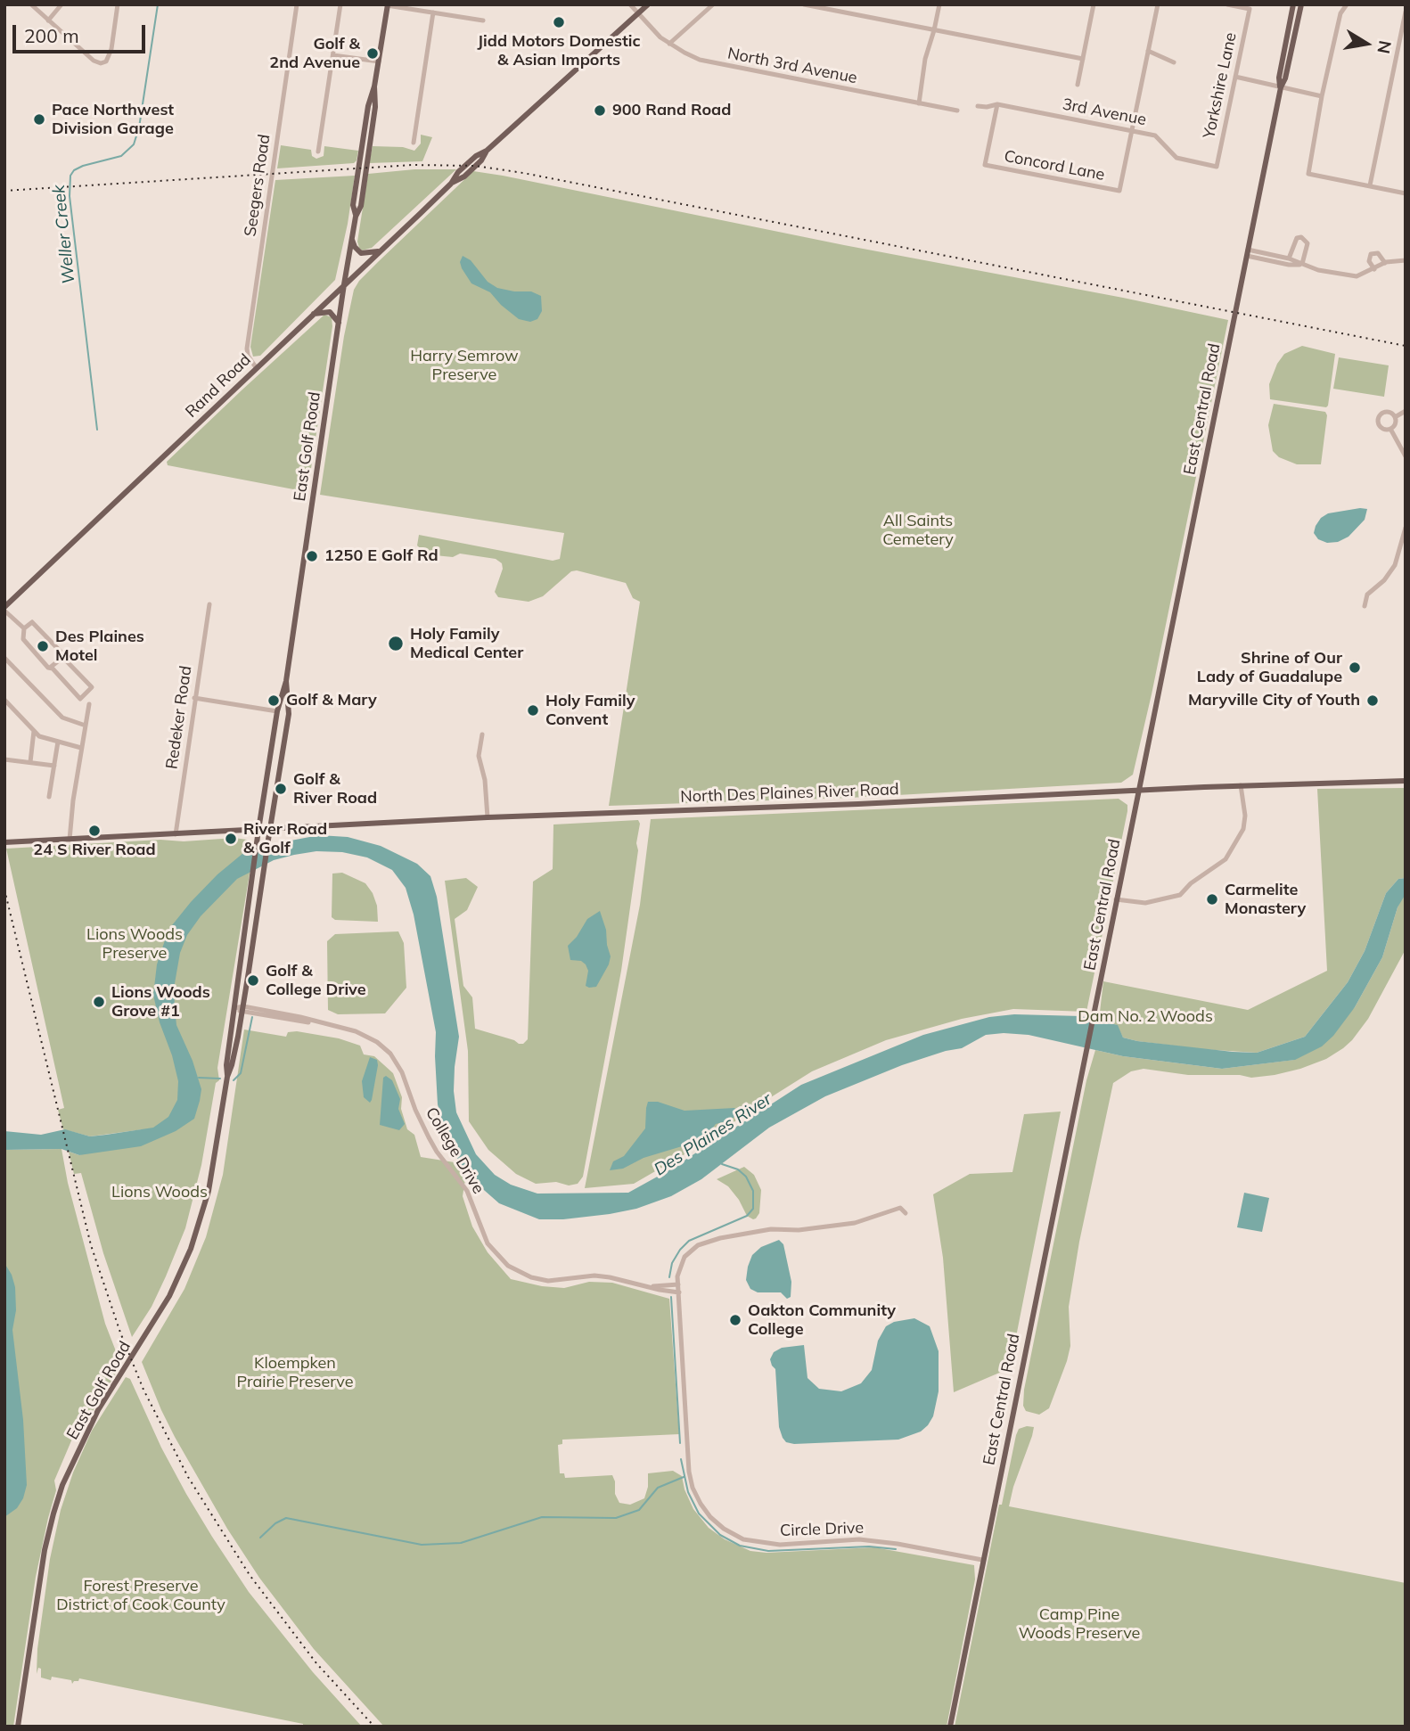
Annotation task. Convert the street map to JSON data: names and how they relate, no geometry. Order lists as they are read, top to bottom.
{
  "streets": {
    "main road": [
      "Rand Road",
      "East Central Road",
      "East Golf Road",
      "North Des Plaines River Road"
    ],
    "street": [
      "North 3rd Avenue",
      "Yorkshire Lane",
      "3rd Avenue",
      "Concord Lane",
      "Seegers Road",
      "Redeker Road",
      "College Drive",
      "Circle Drive"
    ]
  },
  "crossings": [
    ["North 3rd Avenue", "Rand Road"],
    ["Yorkshire Lane", "3rd Avenue"],
    ["3rd Avenue", "Concord Lane"],
    ["Seegers Road", "Rand Road"],
    ["Rand Road", "East Golf Road"],
    ["East Central Road", "North Des Plaines River Road"],
    ["East Central Road", "Circle Drive"],
    ["East Golf Road", "North Des Plaines River Road"],
    ["East Golf Road", "College Drive"],
    ["Redeker Road", "North Des Plaines River Road"],
    ["College Drive", "Circle Drive"]
  ],
  "water": ["Weller Creek", "Des Plaines River"],
  "parks": [
    "Harry Semrow Preserve",
    "All Saints Cemetery",
    "Lions Woods Preserve",
    "Dam No. 2 Woods",
    "Lions Woods",
    "Kloempken Prairie Preserve",
    "Forest Preserve District of Cook County",
    "Camp Pine Woods Preserve"
  ],
  "places": [
    "Jidd Motors Domestic & Asian Imports",
    "Golf & 2nd Avenue",
    "900 Rand Road",
    "Pace Northwest Division Garage",
    "1250 E Golf Rd",
    "Holy Family Medical Center",
    "Des Plaines Motel",
    "Shrine of Our Lady of Guadalupe",
    "Golf & Mary",
    "Maryville City of Youth",
    "Holy Family Convent",
    "Golf & River Road",
    "24 S River Road",
    "River Road & Golf",
    "Carmelite Monastery",
    "Golf & College Drive",
    "Lions Woods Grove #1",
    "Oakton Community College"
  ],
  "scale_bar": "200 m",
  "north": "right"
}
